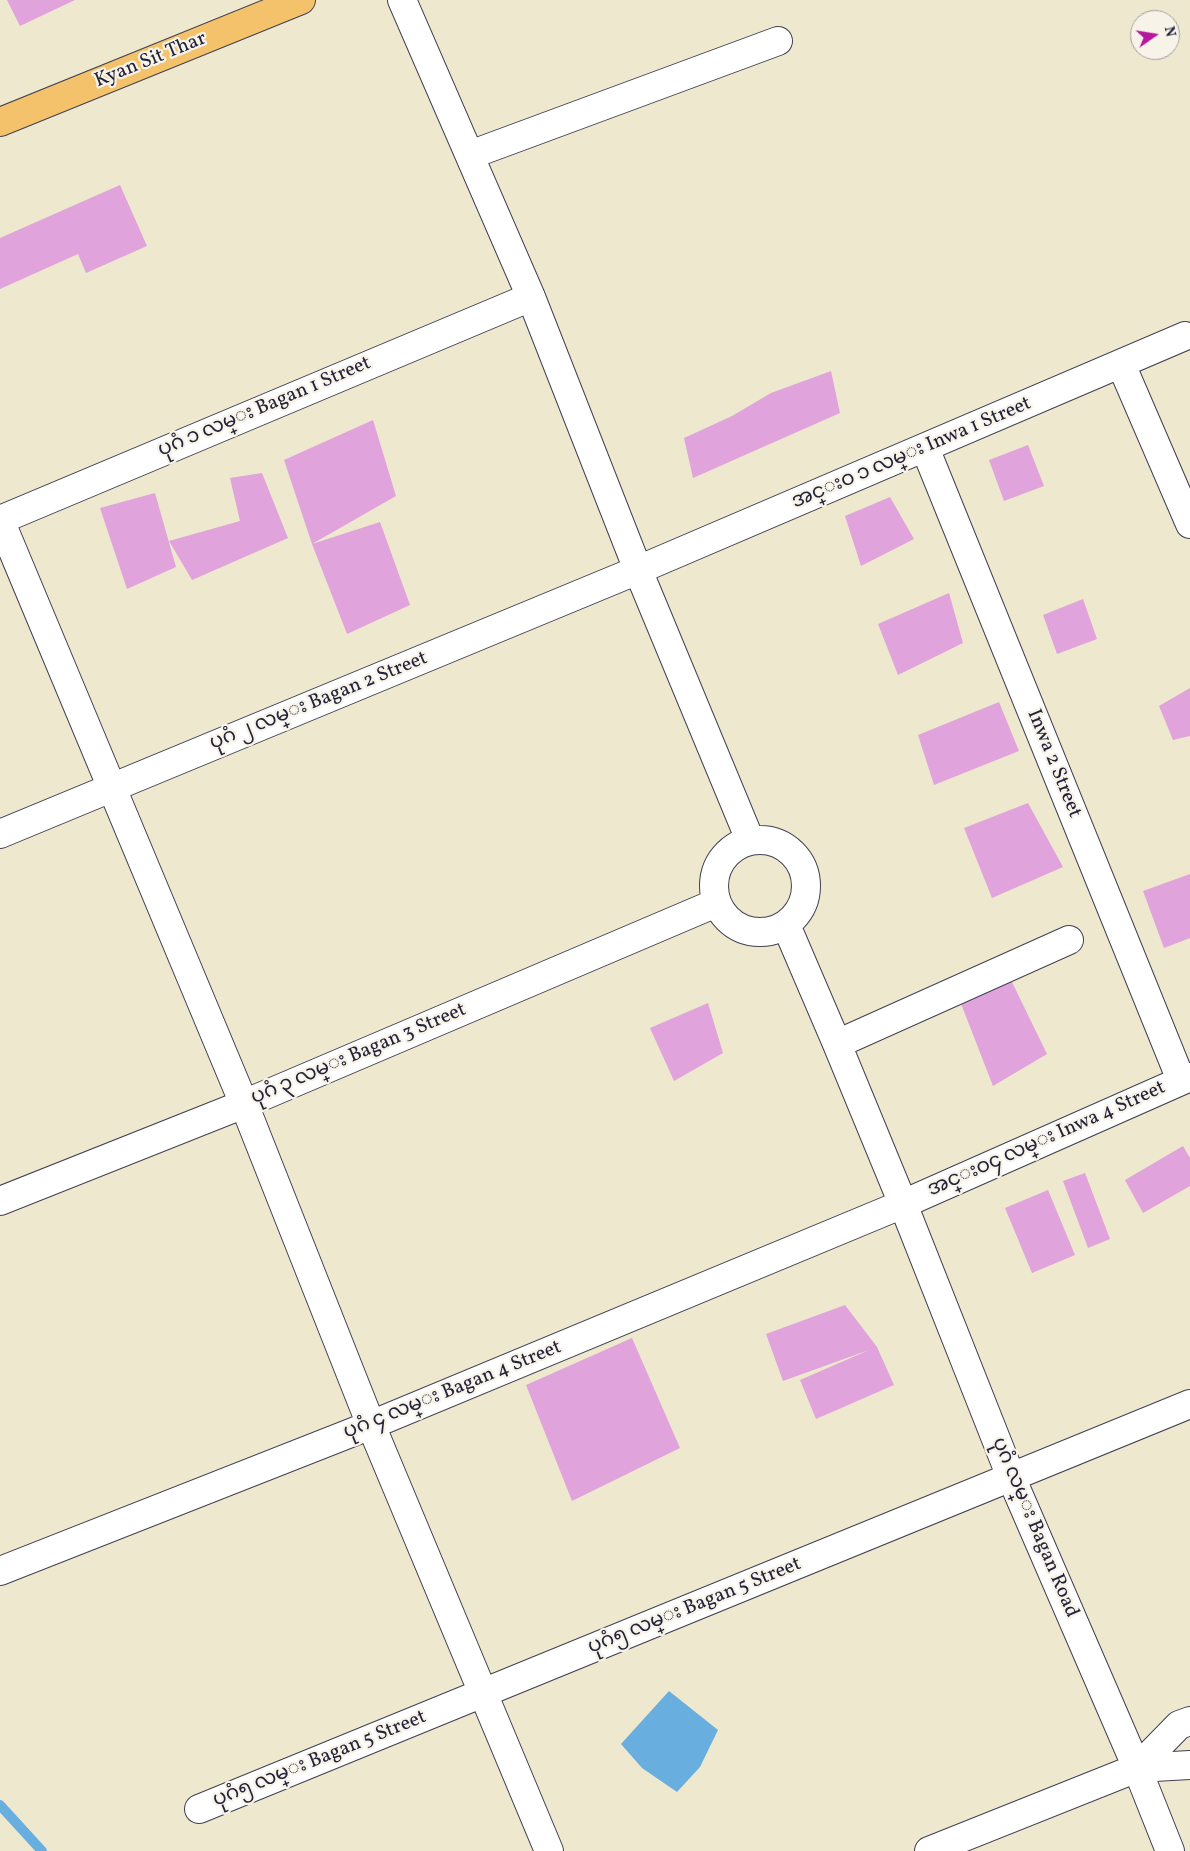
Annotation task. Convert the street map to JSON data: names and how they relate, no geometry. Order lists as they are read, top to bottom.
{
  "streets": {
    "main road": ["Kyan Sit Thar"],
    "street": [
      "ပုဂံ ၁ လမ္း Bagan 1 Street",
      "အင္းဝ ၁ လမ္း Inwa 1 Street",
      "ပုဂံ ၂ လမ္း Bagan 2 Street",
      "Inwa 2 Street",
      "ပုဂံ ၃ လမ္း Bagan 3 Street",
      "အင္းဝ၄ လမ္း Inwa 4 Street",
      "ပုဂံ ၄ လမ္း Bagan 4 Street",
      "ပုဂံ လမ္း Bagan Road",
      "ပုဂံ၅ လမ္း Bagan 5 Street"
    ]
  },
  "crossings": [
    ["အင္းဝ ၁ လမ္း Inwa 1 Street", "ပုဂံ ၂ လမ္း Bagan 2 Street"],
    ["အင္းဝ ၁ လမ္း Inwa 1 Street", "Inwa 2 Street"],
    ["Inwa 2 Street", "အင္းဝ၄ လမ္း Inwa 4 Street"],
    ["ပုဂံ ၃ လမ္း Bagan 3 Street", "ပုဂံ လမ္း Bagan Road"],
    ["အင္းဝ၄ လမ္း Inwa 4 Street", "ပုဂံ ၄ လမ္း Bagan 4 Street"],
    ["အင္းဝ၄ လမ္း Inwa 4 Street", "ပုဂံ လမ္း Bagan Road"],
    ["ပုဂံ ၄ လမ္း Bagan 4 Street", "ပုဂံ လမ္း Bagan Road"],
    ["ပုဂံ လမ္း Bagan Road", "ပုဂံ၅ လမ္း Bagan 5 Street"]
  ],
  "north": "right"
}
